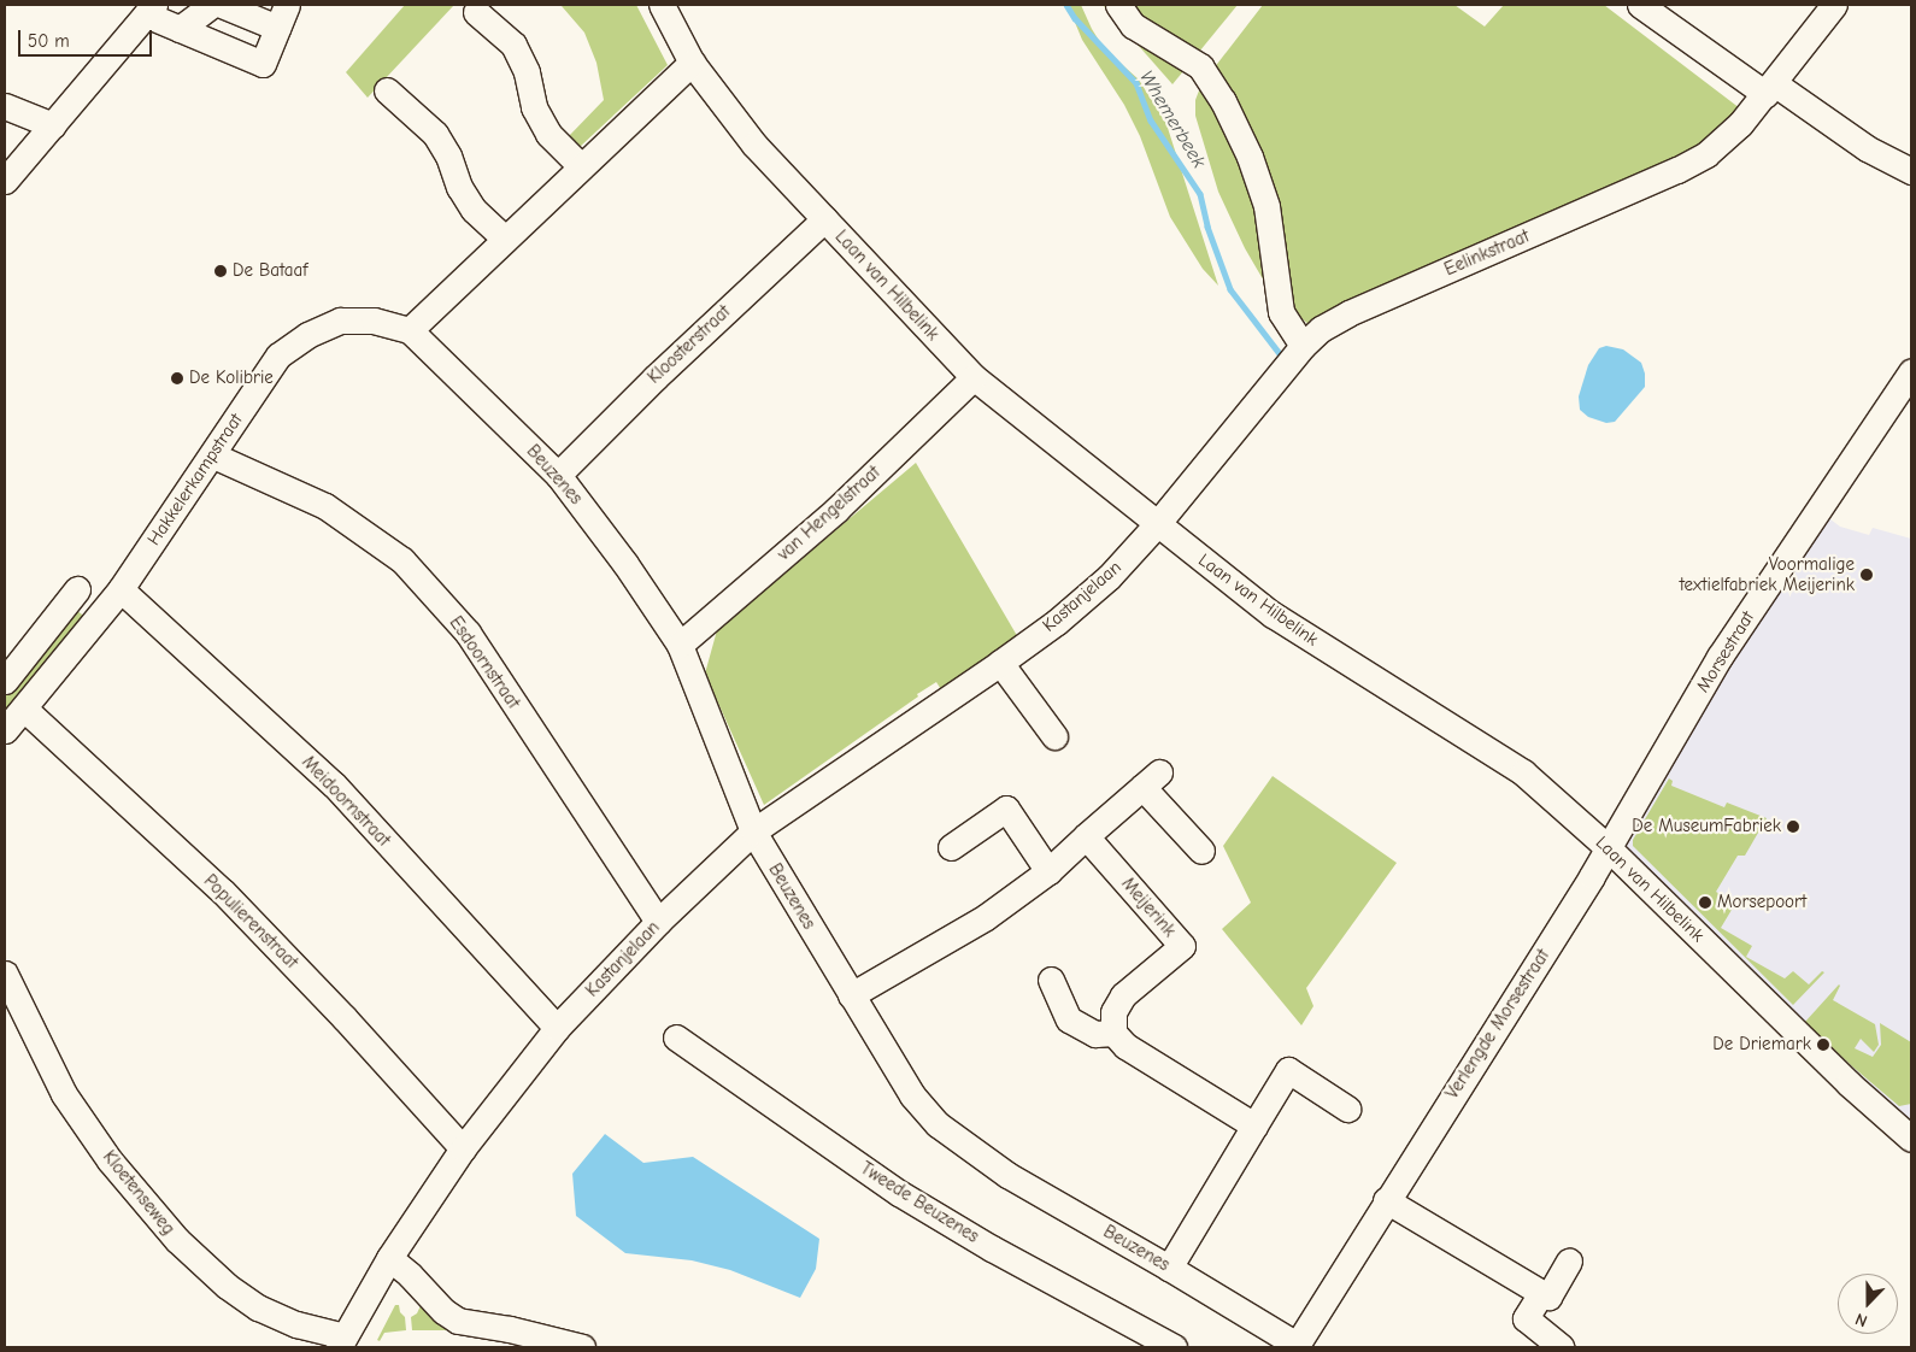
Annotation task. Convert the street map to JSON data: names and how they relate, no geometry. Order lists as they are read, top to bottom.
{
  "streets": {
    "street": [
      "Eelinkstraat",
      "Laan van Hilbelink",
      "Kloosterstraat",
      "Beuzenes",
      "Hakkelerkampstraat",
      "van Hengelstraat",
      "Kastanjelaan",
      "Morsestraat",
      "Esdoornstraat",
      "Meidoornstraat",
      "Meijerink",
      "Populierenstraat",
      "Verlengde Morsestraat",
      "Kloetenseweg",
      "Tweede Beuzenes"
    ]
  },
  "crossings": [
    ["Eelinkstraat", "Laan van Hilbelink"],
    ["Eelinkstraat", "Kastanjelaan"],
    ["Laan van Hilbelink", "Kloosterstraat"],
    ["Laan van Hilbelink", "van Hengelstraat"],
    ["Laan van Hilbelink", "Kastanjelaan"],
    ["Laan van Hilbelink", "Morsestraat"],
    ["Laan van Hilbelink", "Verlengde Morsestraat"],
    ["Kloosterstraat", "Beuzenes"],
    ["Beuzenes", "Hakkelerkampstraat"],
    ["Beuzenes", "van Hengelstraat"],
    ["Beuzenes", "Kastanjelaan"],
    ["Beuzenes", "Verlengde Morsestraat"],
    ["Hakkelerkampstraat", "Esdoornstraat"],
    ["Hakkelerkampstraat", "Meidoornstraat"],
    ["Hakkelerkampstraat", "Populierenstraat"],
    ["Kastanjelaan", "Esdoornstraat"],
    ["Kastanjelaan", "Meidoornstraat"],
    ["Kastanjelaan", "Populierenstraat"],
    ["Kastanjelaan", "Kloetenseweg"],
    ["Morsestraat", "Verlengde Morsestraat"]
  ],
  "water": ["Whemerbeek"],
  "places": [
    "De Bataaf",
    "De Kolibrie",
    "Voormalige textielfabriek Meijerink",
    "De MuseumFabriek",
    "Morsepoort",
    "De Driemark"
  ],
  "scale_bar": "50 m",
  "north": "bottom"
}
